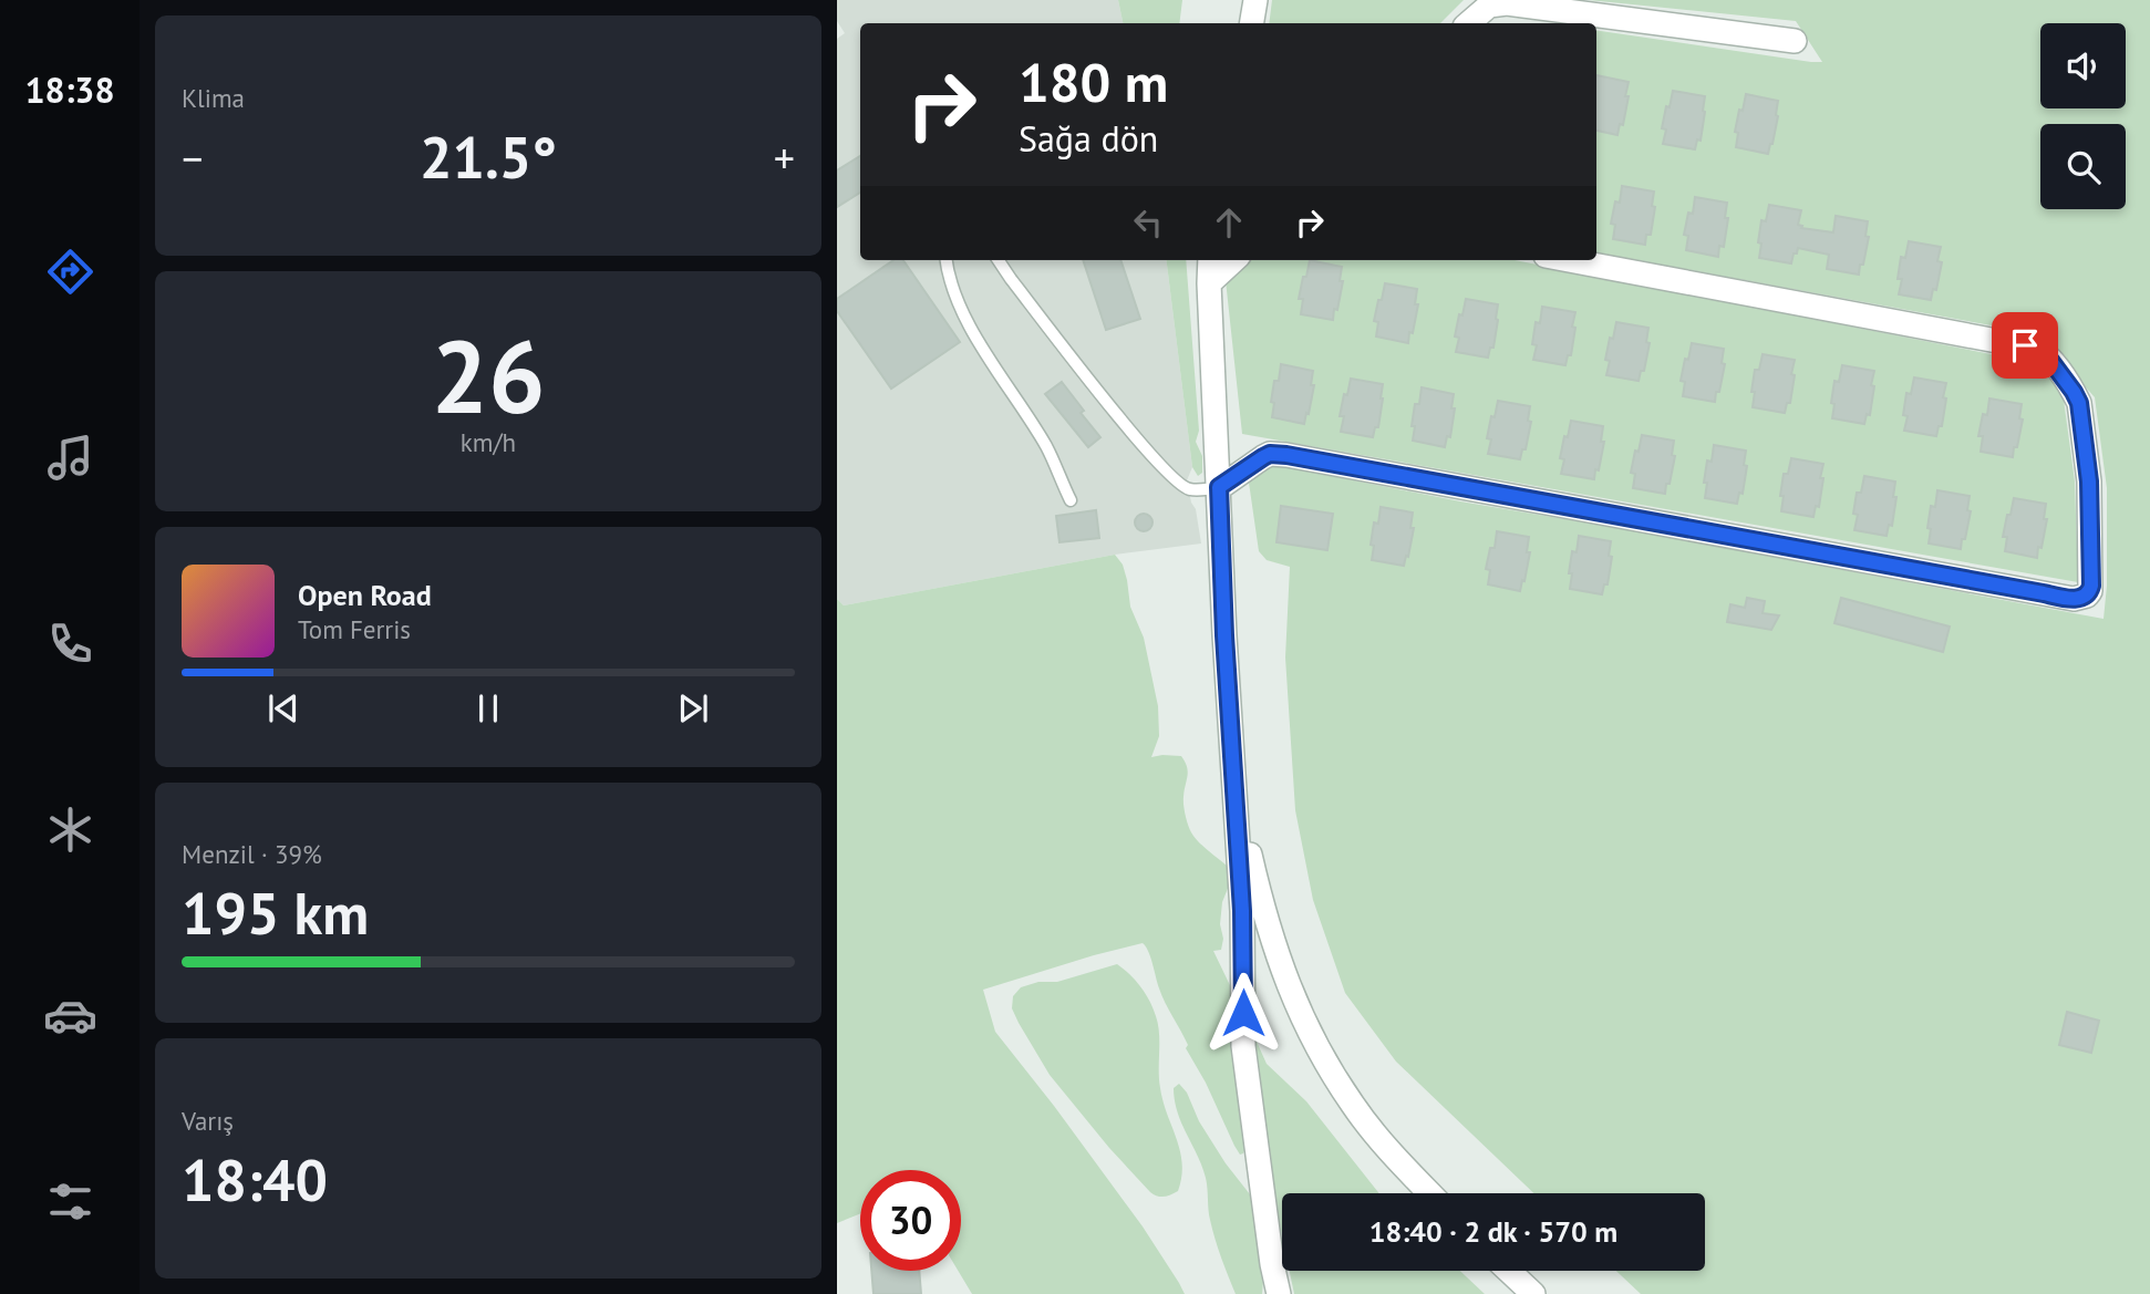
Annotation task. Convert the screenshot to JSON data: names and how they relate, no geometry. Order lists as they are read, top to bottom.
{
  "page": {
    "tabs": "18:38",
    "tile": [
      "Klima",
      ["26", "km/h"],
      ["Menzil · 39%", "195 km"],
      ["Varış", "18:40"]
    ],
    "turn": ["180 m", "Sağa dön"],
    "heat": ["−", "21.5°", "+"],
    "song": ["Open Road", "Tom Ferris"],
    "limit": "30",
    "trip": "18:40 · 2 dk · 570 m"
  }
}
